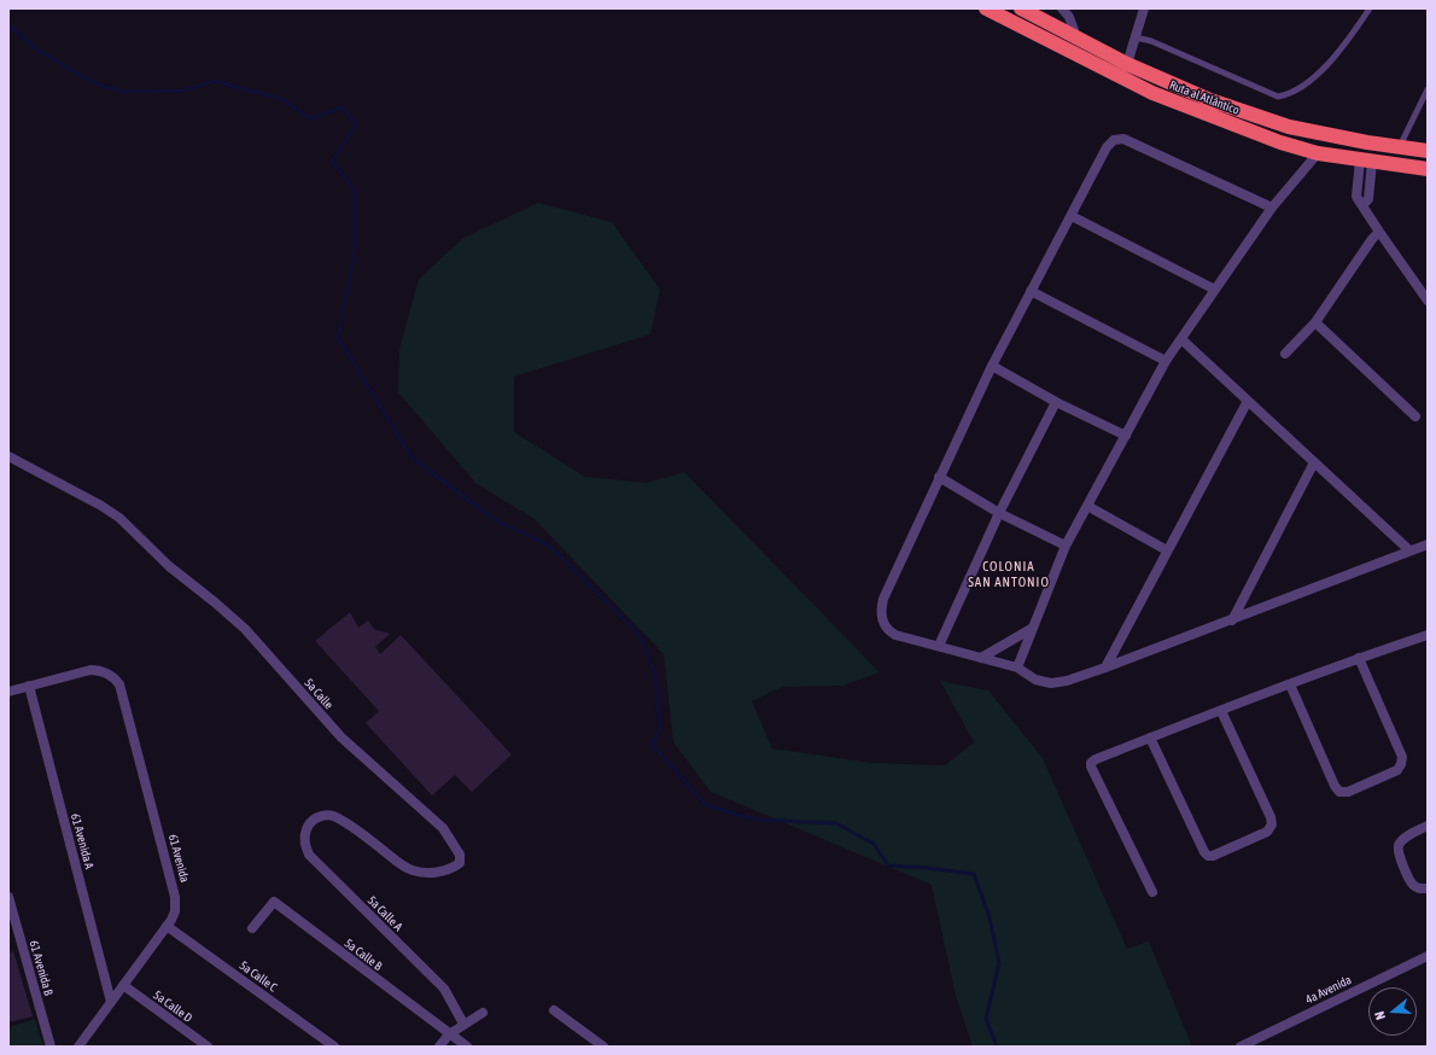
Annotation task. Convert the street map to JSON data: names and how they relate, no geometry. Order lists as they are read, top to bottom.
{
  "streets": {
    "highway": ["Ruta al Atlántico"],
    "street": [
      "5a Calle",
      "61 Avenida A",
      "61 Avenida",
      "5a Calle A",
      "5a Calle B",
      "61 Avenida B",
      "5a Calle C",
      "4a Avenida",
      "5a Calle D"
    ]
  },
  "crossings": [
    ["5a Calle", "5a Calle A"],
    ["61 Avenida A", "61 Avenida"],
    ["61 Avenida", "5a Calle C"],
    ["61 Avenida", "5a Calle D"]
  ],
  "districts": ["COLONIA SAN ANTONIO"],
  "north": "left"
}
